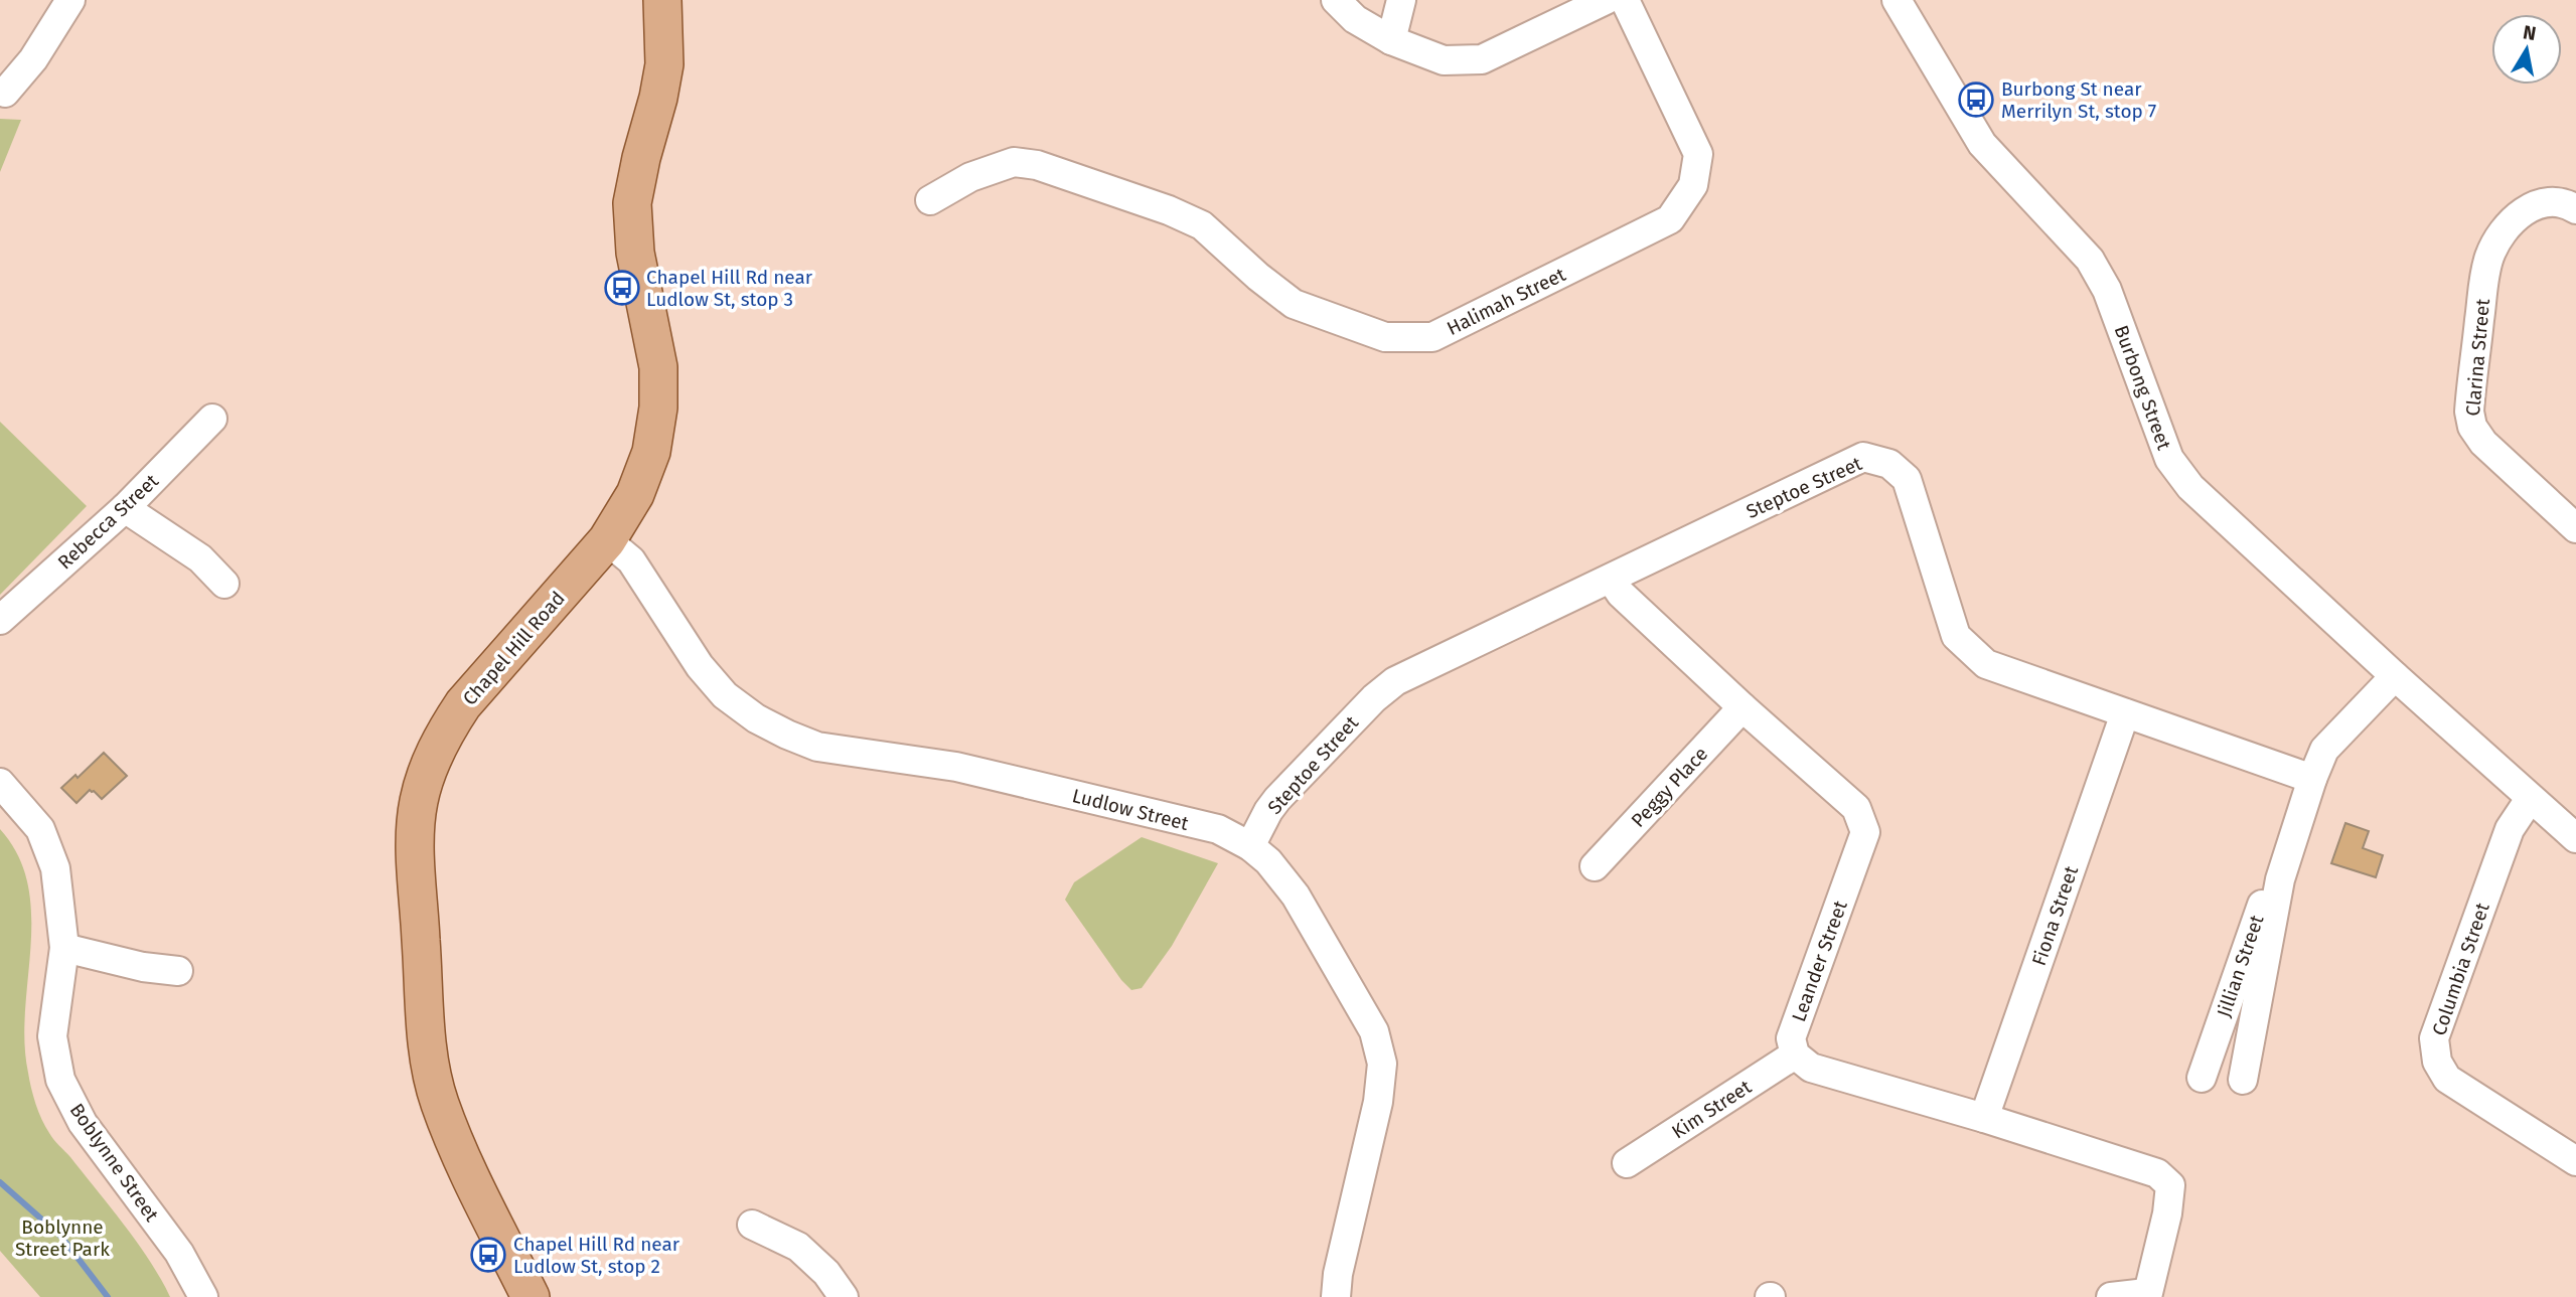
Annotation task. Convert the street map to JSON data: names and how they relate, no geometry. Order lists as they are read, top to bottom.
{
  "streets": {
    "main road": ["Chapel Hill Road"],
    "street": [
      "Halimah Street",
      "Clarina Street",
      "Burbong Street",
      "Steptoe Street",
      "Rebecca Street",
      "Peggy Place",
      "Ludlow Street",
      "Fiona Street",
      "Leander Street",
      "Jillian Street",
      "Columbia Street",
      "Kim Street",
      "Boblynne Street"
    ]
  },
  "crossings": [
    ["Burbong Street", "Columbia Street"],
    ["Steptoe Street", "Ludlow Street"],
    ["Steptoe Street", "Fiona Street"],
    ["Steptoe Street", "Leander Street"],
    ["Steptoe Street", "Jillian Street"],
    ["Chapel Hill Road", "Ludlow Street"],
    ["Peggy Place", "Leander Street"],
    ["Leander Street", "Kim Street"]
  ],
  "parks": ["Boblynne Street Park"],
  "places": {
    "bus stop": ["Burbong St near Merrilyn St, stop 7", "Chapel Hill Rd near Ludlow St, stop 3", "Chapel Hill Rd near Ludlow St, stop 2"]
  },
  "north": "top"
}
